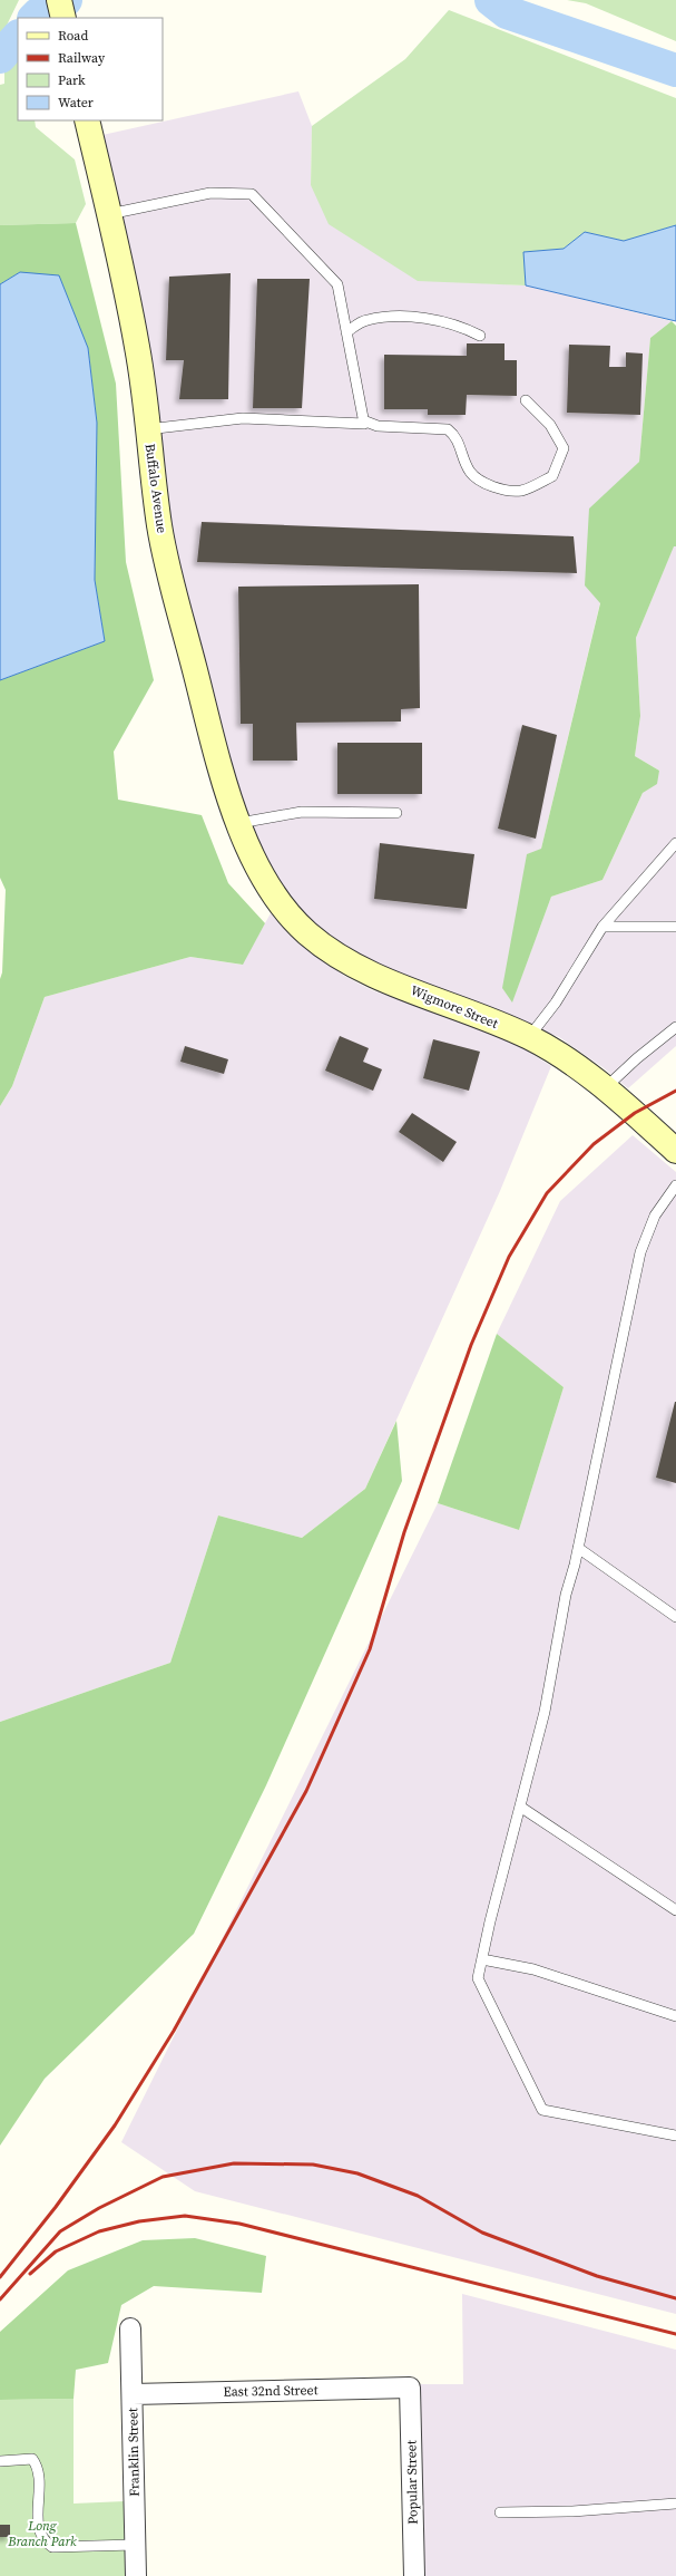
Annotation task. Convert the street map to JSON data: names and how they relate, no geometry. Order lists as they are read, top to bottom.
{
  "streets": {
    "street": [
      "Buffalo Avenue",
      "Wigmore Street",
      "East 32nd Street",
      "Franklin Street",
      "Popular Street"
    ]
  },
  "crossings": [
    ["Buffalo Avenue", "Wigmore Street"],
    ["East 32nd Street", "Franklin Street"],
    ["East 32nd Street", "Popular Street"]
  ],
  "parks": ["Long Branch Park"],
  "legend": [
    "Road",
    "Railway",
    "Park",
    "Water"
  ]
}
